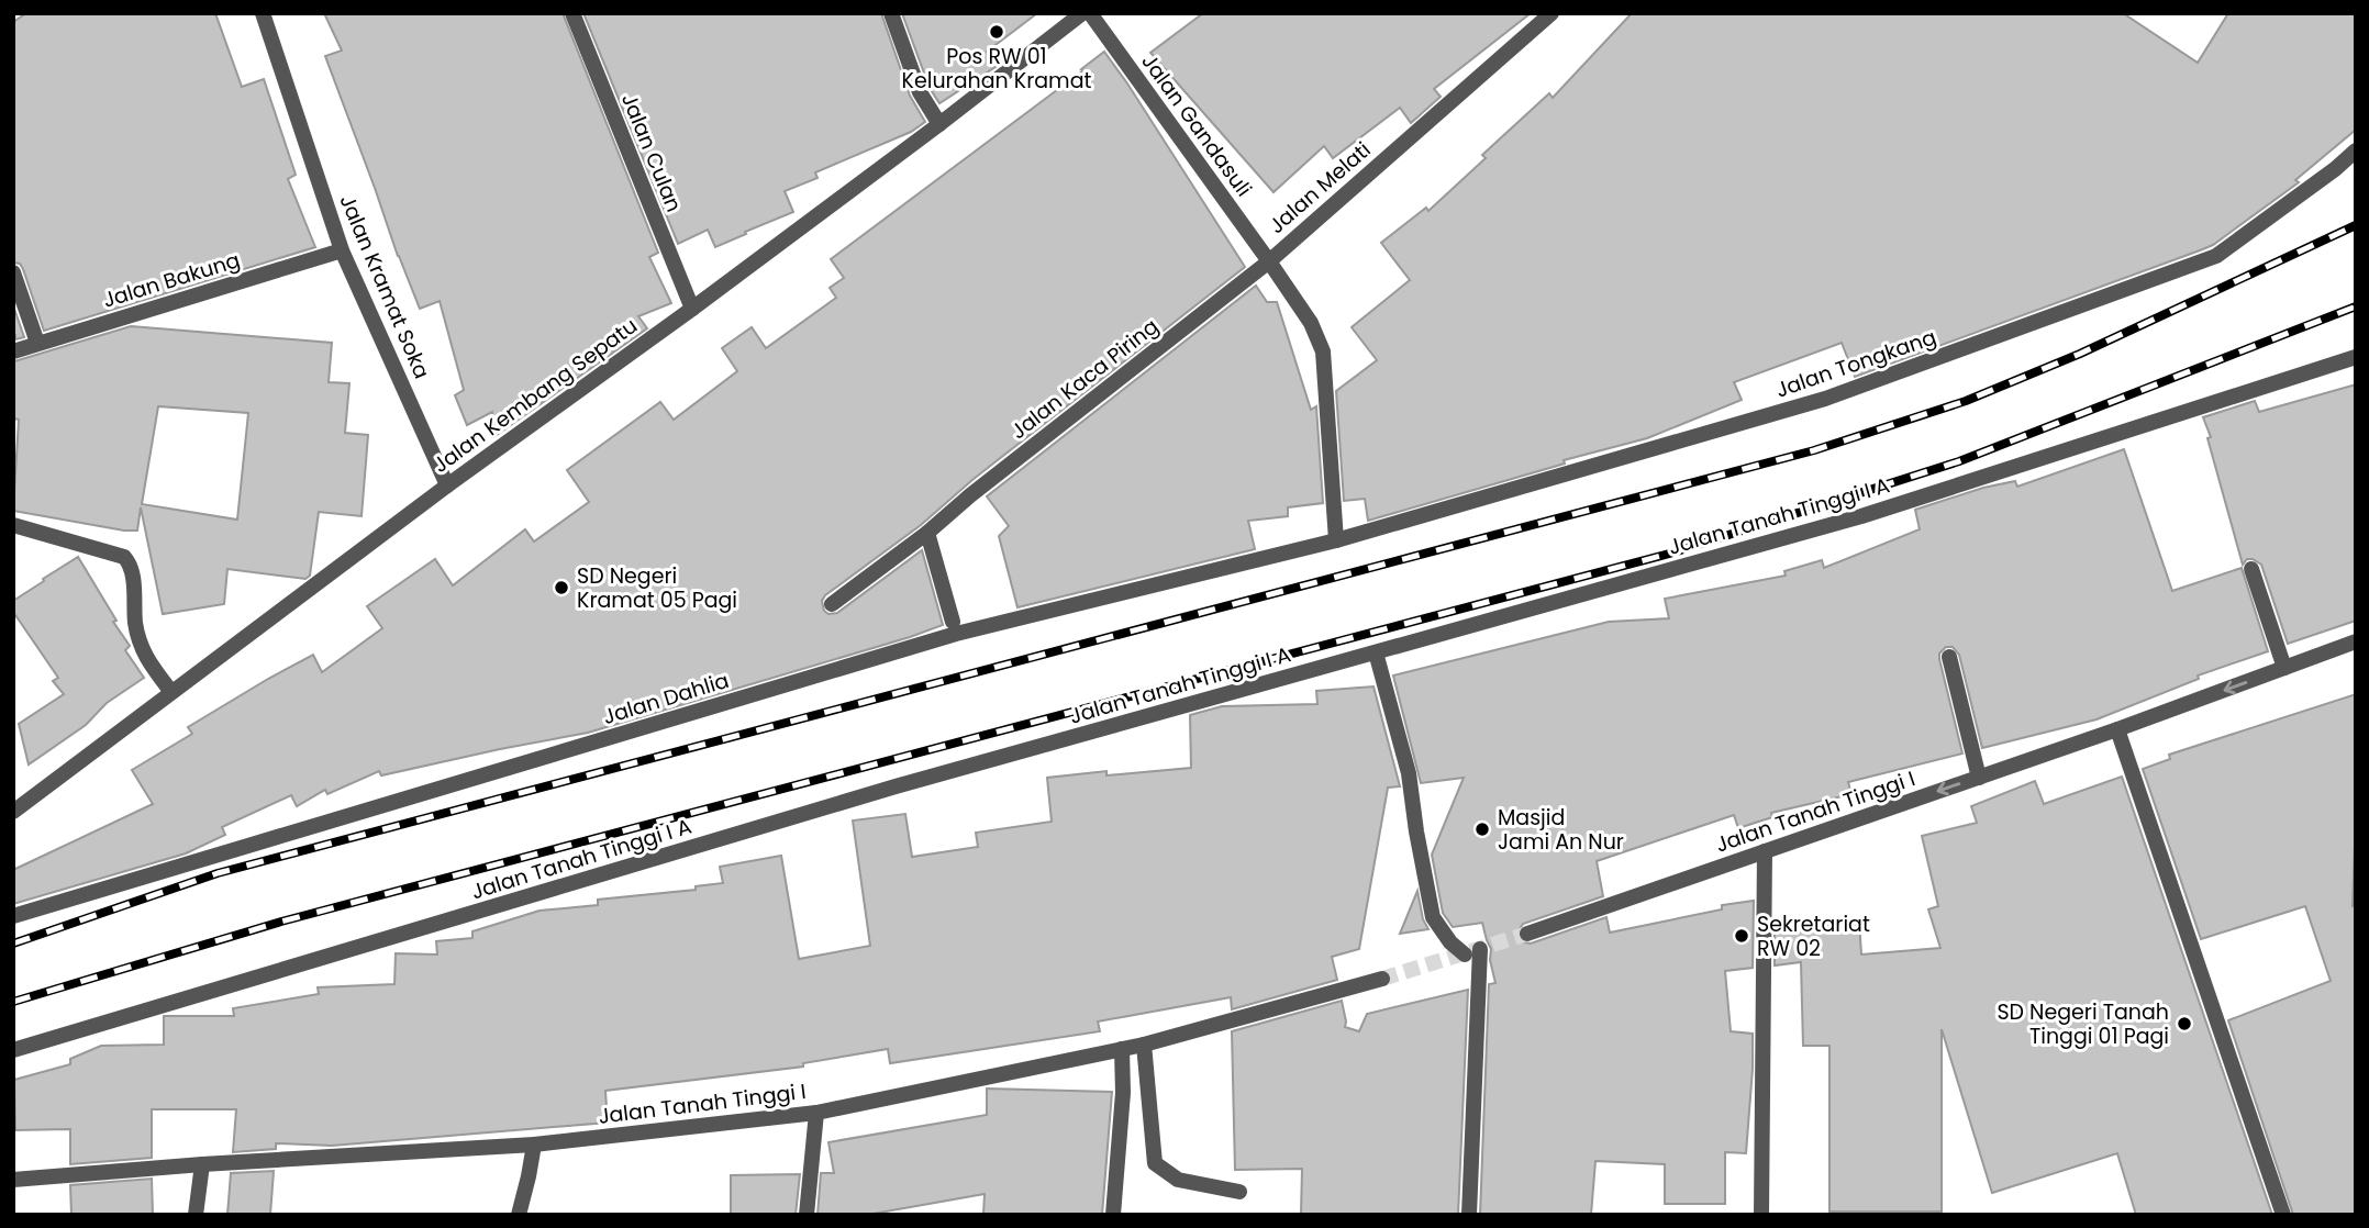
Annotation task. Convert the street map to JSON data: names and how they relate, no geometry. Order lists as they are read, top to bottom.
{
  "streets": {
    "street": [
      "Jalan Gandasuli",
      "Jalan Culan",
      "Jalan Melati",
      "Jalan Bakung",
      "Jalan Kramat Soka",
      "Jalan Tongkang",
      "Jalan Kaca Piring",
      "Jalan Kembang Sepatu",
      "Jalan Tanah Tinggi I A",
      "Jalan Dahlia",
      "Jalan Tanah Tinggi I"
    ]
  },
  "crossings": [
    ["Jalan Gandasuli", "Jalan Melati"],
    ["Jalan Gandasuli", "Jalan Kaca Piring"],
    ["Jalan Culan", "Jalan Kembang Sepatu"],
    ["Jalan Melati", "Jalan Tongkang"],
    ["Jalan Melati", "Jalan Kaca Piring"],
    ["Jalan Melati", "Jalan Dahlia"],
    ["Jalan Bakung", "Jalan Kramat Soka"],
    ["Jalan Kramat Soka", "Jalan Kembang Sepatu"],
    ["Jalan Tongkang", "Jalan Dahlia"]
  ],
  "places": [
    "Pos RW 01 Kelurahan Kramat",
    "SD Negeri Kramat 05 Pagi",
    "Masjid Jami An Nur",
    "Sekretariat RW 02",
    "SD Negeri Tanah Tinggi 01 Pagi"
  ]
}
